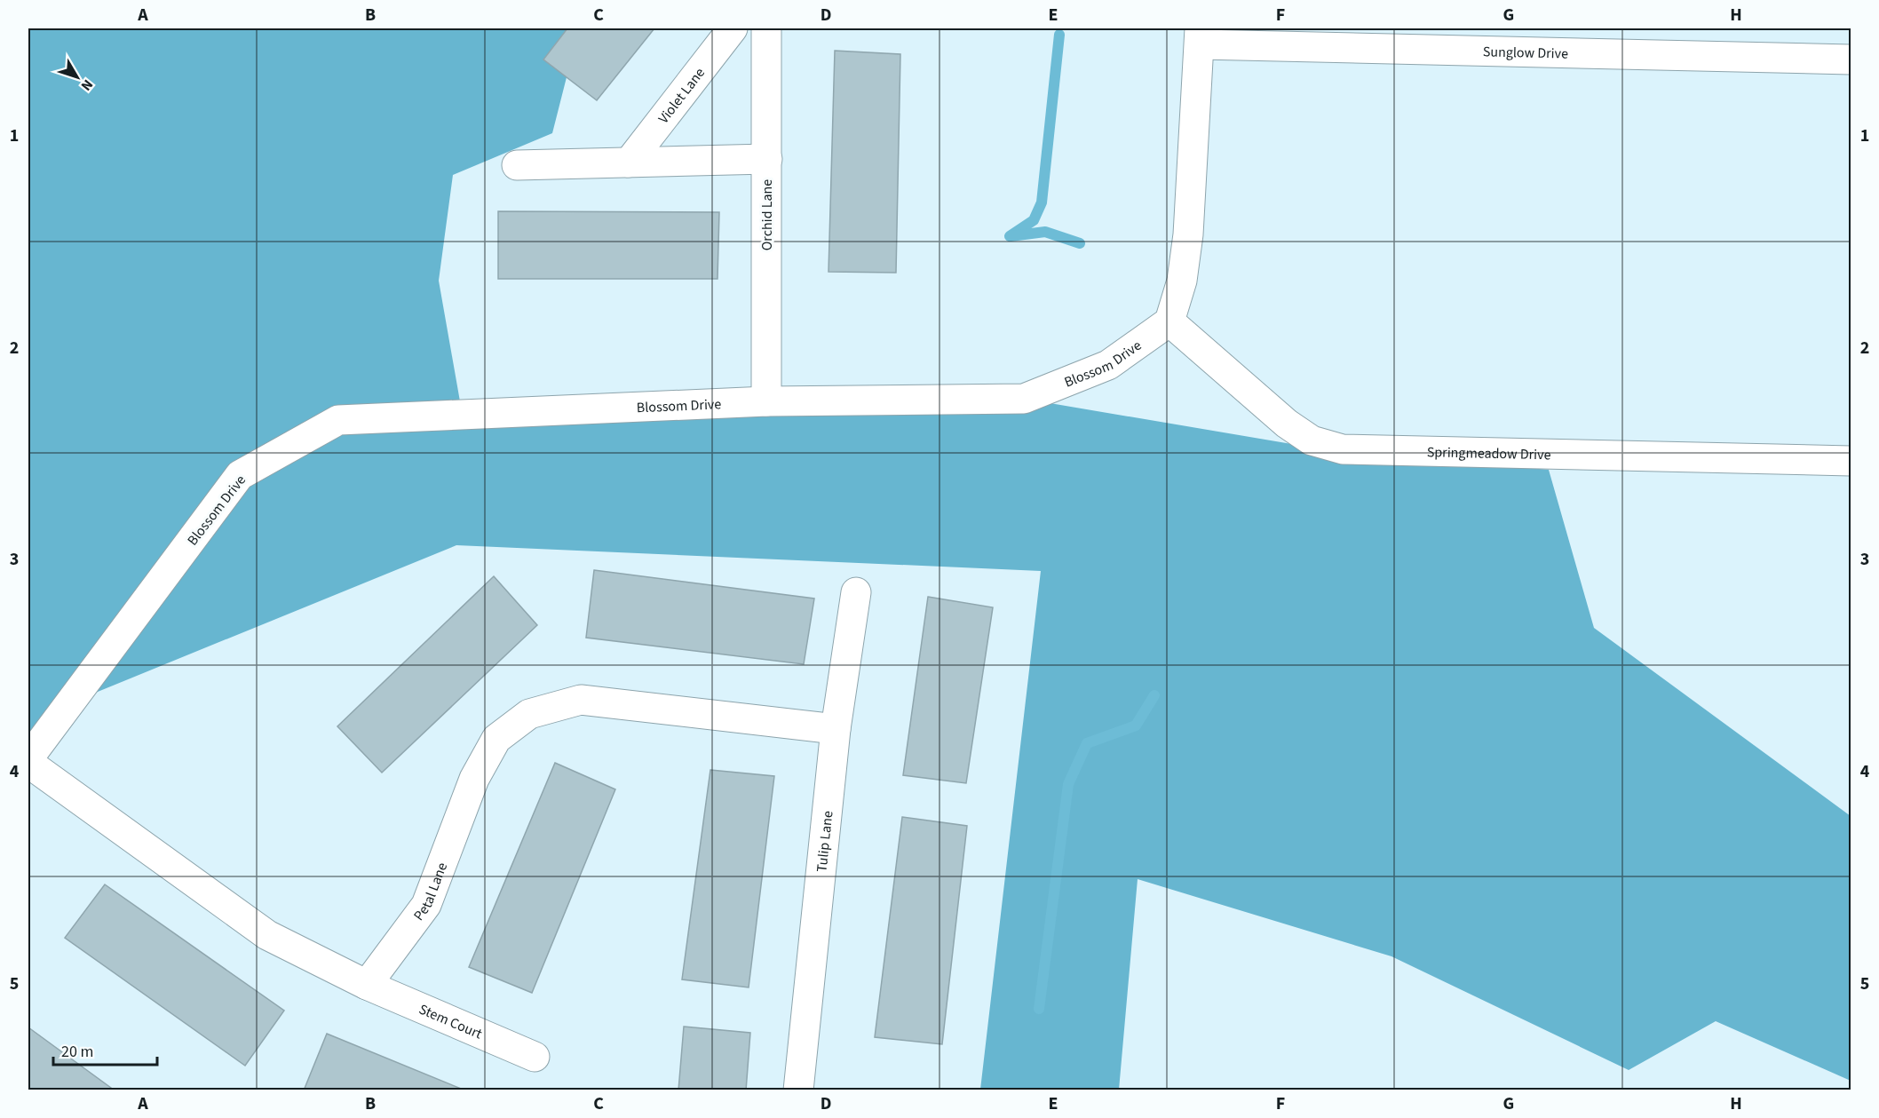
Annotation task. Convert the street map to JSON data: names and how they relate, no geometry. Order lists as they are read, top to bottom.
{
  "streets": {
    "street": [
      "Sunglow Drive",
      "Violet Lane",
      "Orchid Lane",
      "Blossom Drive",
      "Springmeadow Drive",
      "Tulip Lane",
      "Petal Lane",
      "Stem Court"
    ]
  },
  "crossings": [
    ["Orchid Lane", "Blossom Drive"],
    ["Blossom Drive", "Springmeadow Drive"],
    ["Tulip Lane", "Petal Lane"],
    ["Petal Lane", "Stem Court"]
  ],
  "scale_bar": "20 m",
  "north": "bottom right",
  "grid": {
    "columns": [
      "A",
      "B",
      "C",
      "D",
      "E",
      "F",
      "G",
      "H"
    ],
    "rows": [
      "1",
      "2",
      "3",
      "4",
      "5"
    ]
  }
}
